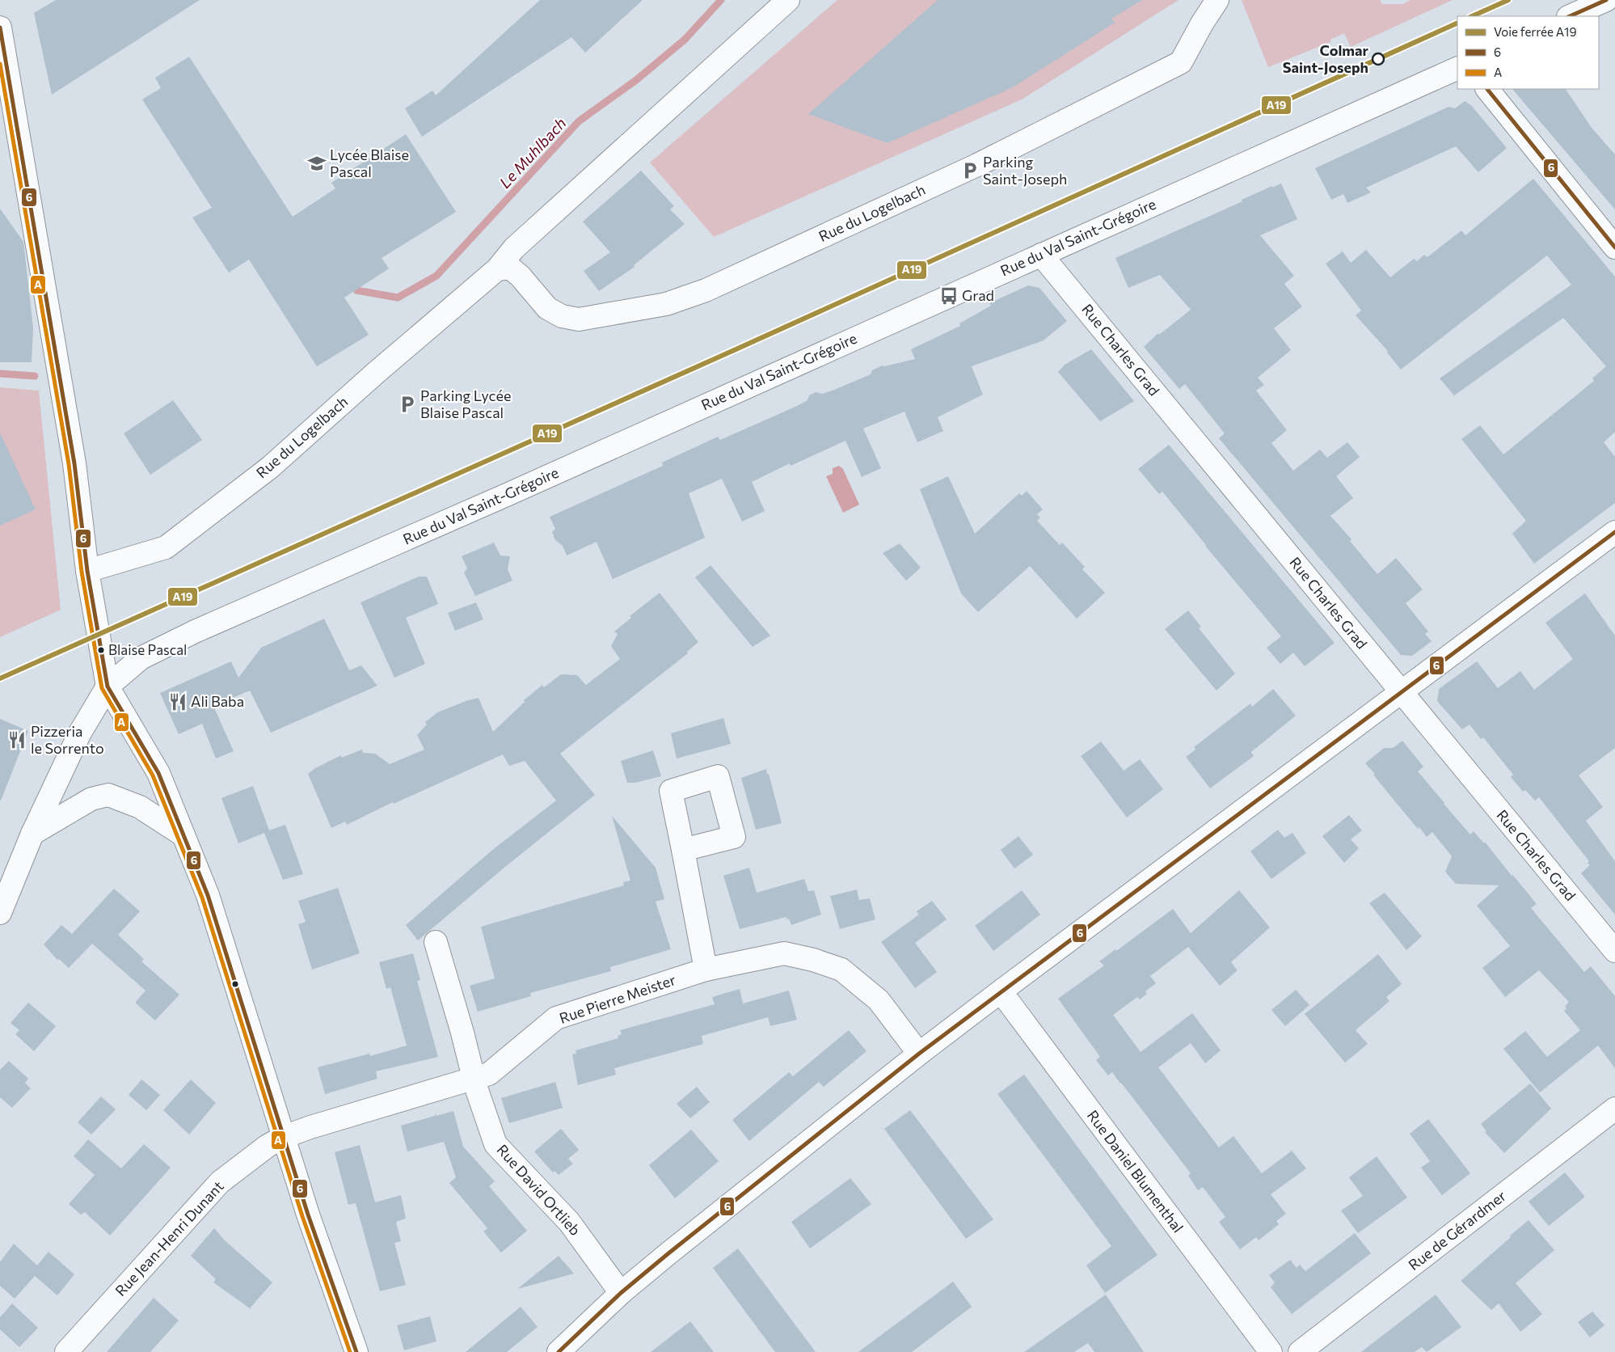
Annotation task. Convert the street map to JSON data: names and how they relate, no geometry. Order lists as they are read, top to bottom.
{
  "streets": {
    "street": [
      "Rue du Logelbach",
      "Rue du Val Saint-Grégoire",
      "Rue Charles Grad",
      "Rue Pierre Meister",
      "Rue Daniel Blumenthal",
      "Rue David Ortlieb",
      "Rue de Gérardmer",
      "Rue Jean-Henri Dunant"
    ]
  },
  "crossings": [
    ["Rue du Val Saint-Grégoire", "Rue Charles Grad"],
    ["Rue Pierre Meister", "Rue David Ortlieb"],
    ["Rue Pierre Meister", "Rue Jean-Henri Dunant"]
  ],
  "water": ["Le Muhlbach"],
  "places": {
    "other": ["Colmar Saint-Joseph", "Blaise Pascal"],
    "school or university": ["Lycée Blaise Pascal"],
    "parking": ["Parking Saint-Joseph", "Parking Lycée Blaise Pascal"],
    "bus stop": ["Grad"],
    "restaurant": ["Ali Baba", "Pizzeria le Sorrento"]
  },
  "lines": ["rail line A19", "transit line 6", "transit line A"],
  "legend": ["Voie ferrée A19", "6", "A"]
}
